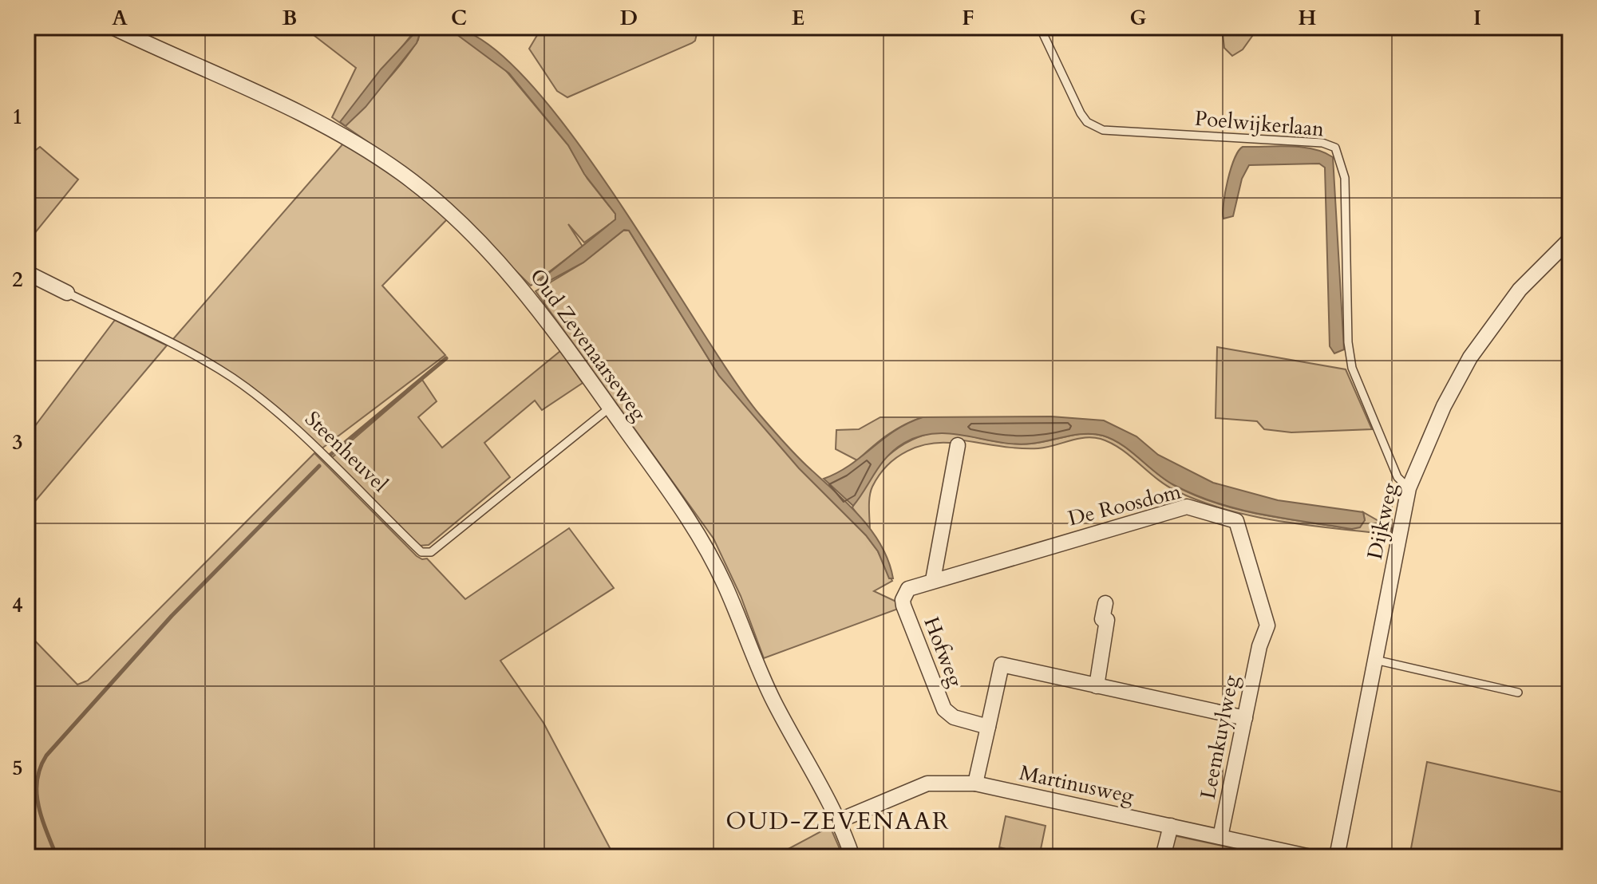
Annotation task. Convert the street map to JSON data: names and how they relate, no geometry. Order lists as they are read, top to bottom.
{
  "streets": {
    "street": [
      "Oud Zevenaarseweg",
      "Steenheuvel",
      "De Roosdom",
      "Dijkweg",
      "Hofweg",
      "Leemkuylweg",
      "Martinusweg"
    ],
    "lane": ["Poelwijkerlaan"]
  },
  "crossings": [
    ["Poelwijkerlaan", "Dijkweg"],
    ["Oud Zevenaarseweg", "Steenheuvel"],
    ["Oud Zevenaarseweg", "Martinusweg"],
    ["De Roosdom", "Hofweg"],
    ["De Roosdom", "Leemkuylweg"],
    ["Hofweg", "Leemkuylweg"],
    ["Hofweg", "Martinusweg"],
    ["Leemkuylweg", "Martinusweg"]
  ],
  "districts": ["OUD-ZEVENAAR"],
  "grid": {
    "columns": [
      "A",
      "B",
      "C",
      "D",
      "E",
      "F",
      "G",
      "H",
      "I"
    ],
    "rows": [
      "1",
      "2",
      "3",
      "4",
      "5"
    ]
  }
}
